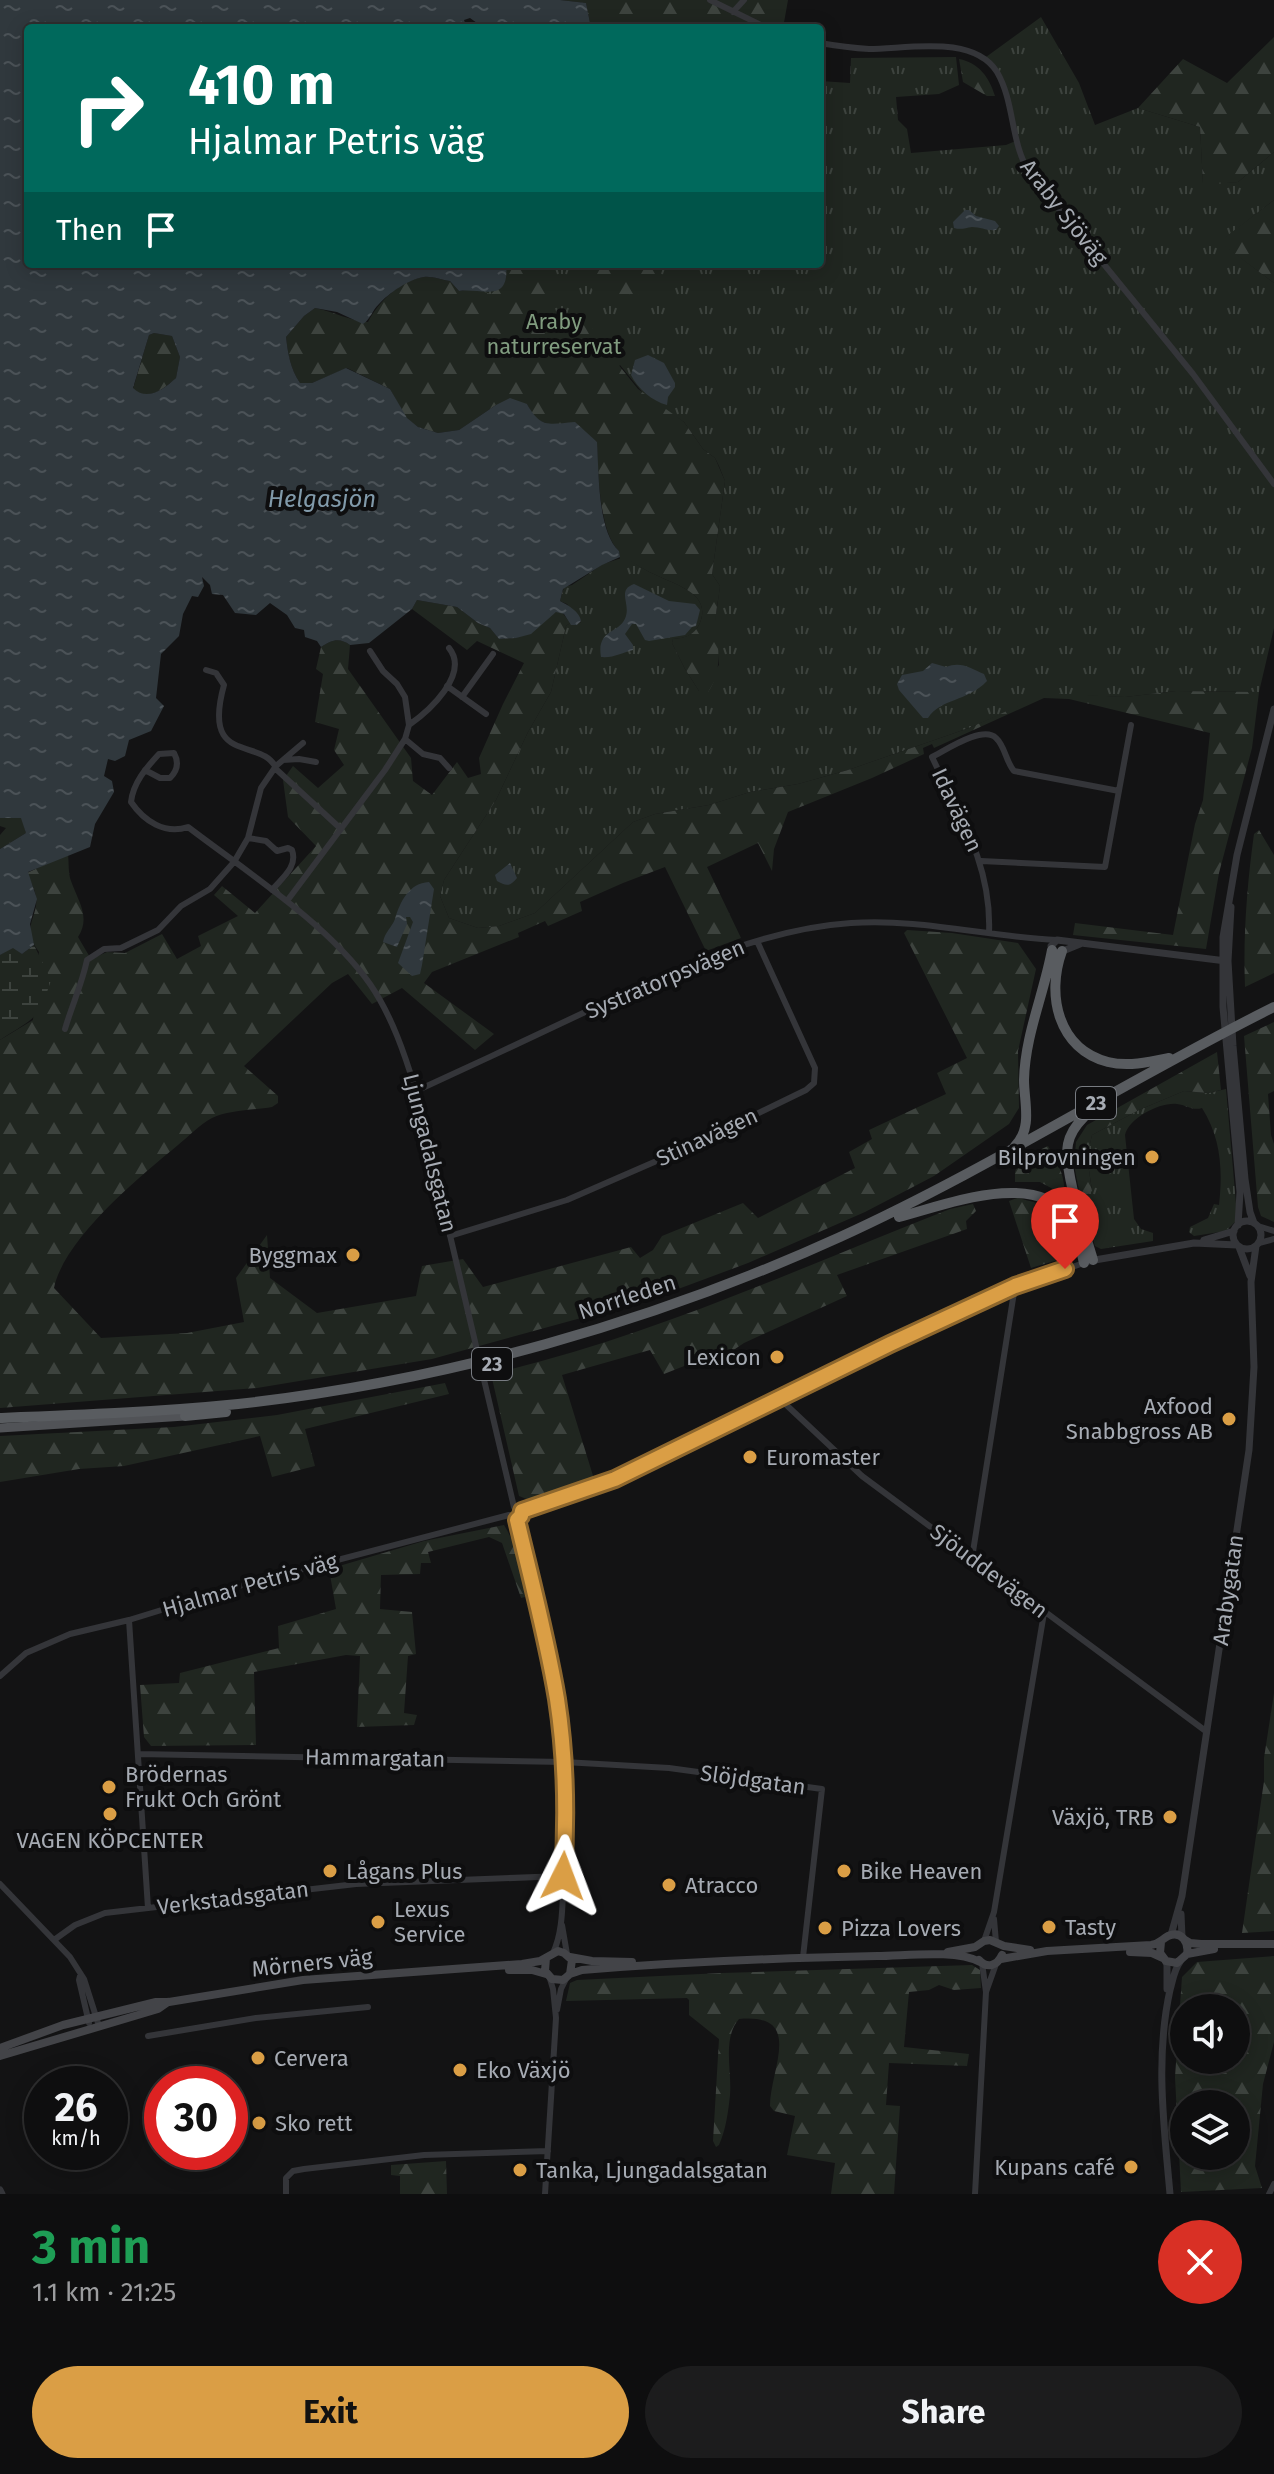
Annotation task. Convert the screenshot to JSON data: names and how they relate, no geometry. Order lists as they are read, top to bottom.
{
  "streets": {
    "highway": ["23", "Norrleden"],
    "main road": ["Mörners väg"],
    "street": [
      "Araby Sjöväg",
      "Idavägen",
      "Systratorpsvägen",
      "Stinavägen",
      "Ljungadalsgatan",
      "Sjöuddevägen",
      "Hjalmar Petris väg",
      "Arabygatan",
      "Hammargatan",
      "Slöjdgatan",
      "Verkstadsgatan"
    ]
  },
  "crossings": [
    ["Idavägen", "Systratorpsvägen"],
    ["Systratorpsvägen", "Stinavägen"],
    ["Systratorpsvägen", "Ljungadalsgatan"],
    ["23", "Norrleden"],
    ["Stinavägen", "Ljungadalsgatan"],
    ["Ljungadalsgatan", "Hjalmar Petris väg"],
    ["Sjöuddevägen", "Arabygatan"],
    ["Hammargatan", "Slöjdgatan"]
  ],
  "water": ["Helgasjön"],
  "parks": ["Araby naturreservat"],
  "places": [
    "Bilprovningen",
    "Byggmax",
    "Lexicon",
    "Axfood Snabbgross AB",
    "Euromaster",
    "Brödernas Frukt Och Grönt",
    "VAGEN KÖPCENTER",
    "Växjö, TRB",
    "Lågans Plus",
    "Bike Heaven",
    "Atracco",
    "Lexus Service",
    "Tasty",
    "Pizza Lovers",
    "Cervera",
    "Eko Växjö",
    "Sko rett",
    "Kupans café",
    "Tanka, Ljungadalsgatan"
  ],
  "page": {
    "turn": ["410 m", "Hjalmar Petris väg"],
    "then": "Then",
    "speed": "26 km/h",
    "limit": "30",
    "heading": ["3 min", "1.1 km · 21:25"],
    "buttons": ["Exit", "Share"]
  }
}
